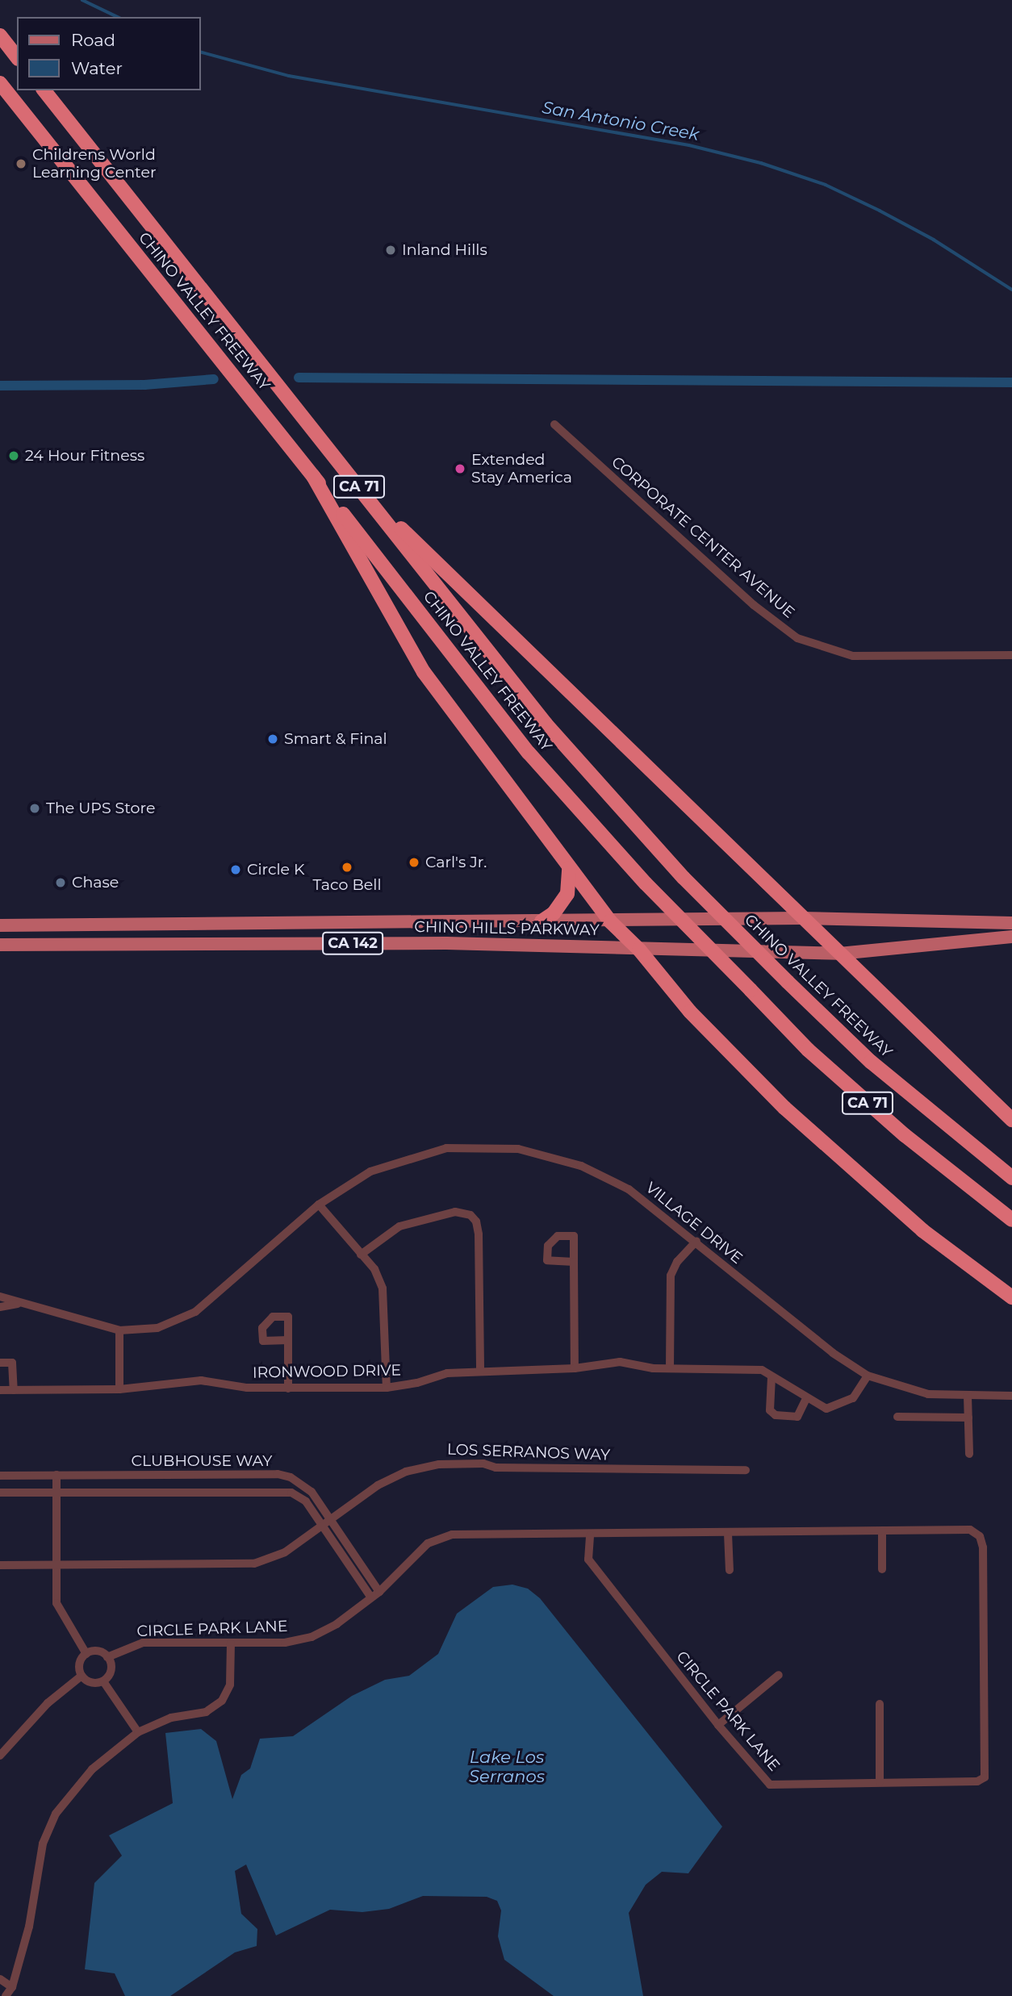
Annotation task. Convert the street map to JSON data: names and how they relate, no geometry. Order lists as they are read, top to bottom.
{
  "streets": {
    "highway": ["CHINO VALLEY FREEWAY", "CA 71"],
    "main road": ["CHINO HILLS PARKWAY", "CA 142"],
    "street": [
      "CORPORATE CENTER AVENUE",
      "VILLAGE DRIVE",
      "IRONWOOD DRIVE",
      "LOS SERRANOS WAY",
      "CLUBHOUSE WAY",
      "CIRCLE PARK LANE"
    ]
  },
  "crossings": [
    ["VILLAGE DRIVE", "IRONWOOD DRIVE"],
    ["LOS SERRANOS WAY", "CLUBHOUSE WAY"],
    ["CLUBHOUSE WAY", "CIRCLE PARK LANE"]
  ],
  "water": ["San Antonio Creek", "Lake Los Serranos"],
  "places": [
    "Childrens World Learning Center",
    "Inland Hills",
    "24 Hour Fitness",
    "Extended Stay America",
    "Smart & Final",
    "The UPS Store",
    "Carl's Jr.",
    "Taco Bell",
    "Circle K",
    "Chase"
  ],
  "legend": ["Road", "Water"]
}
